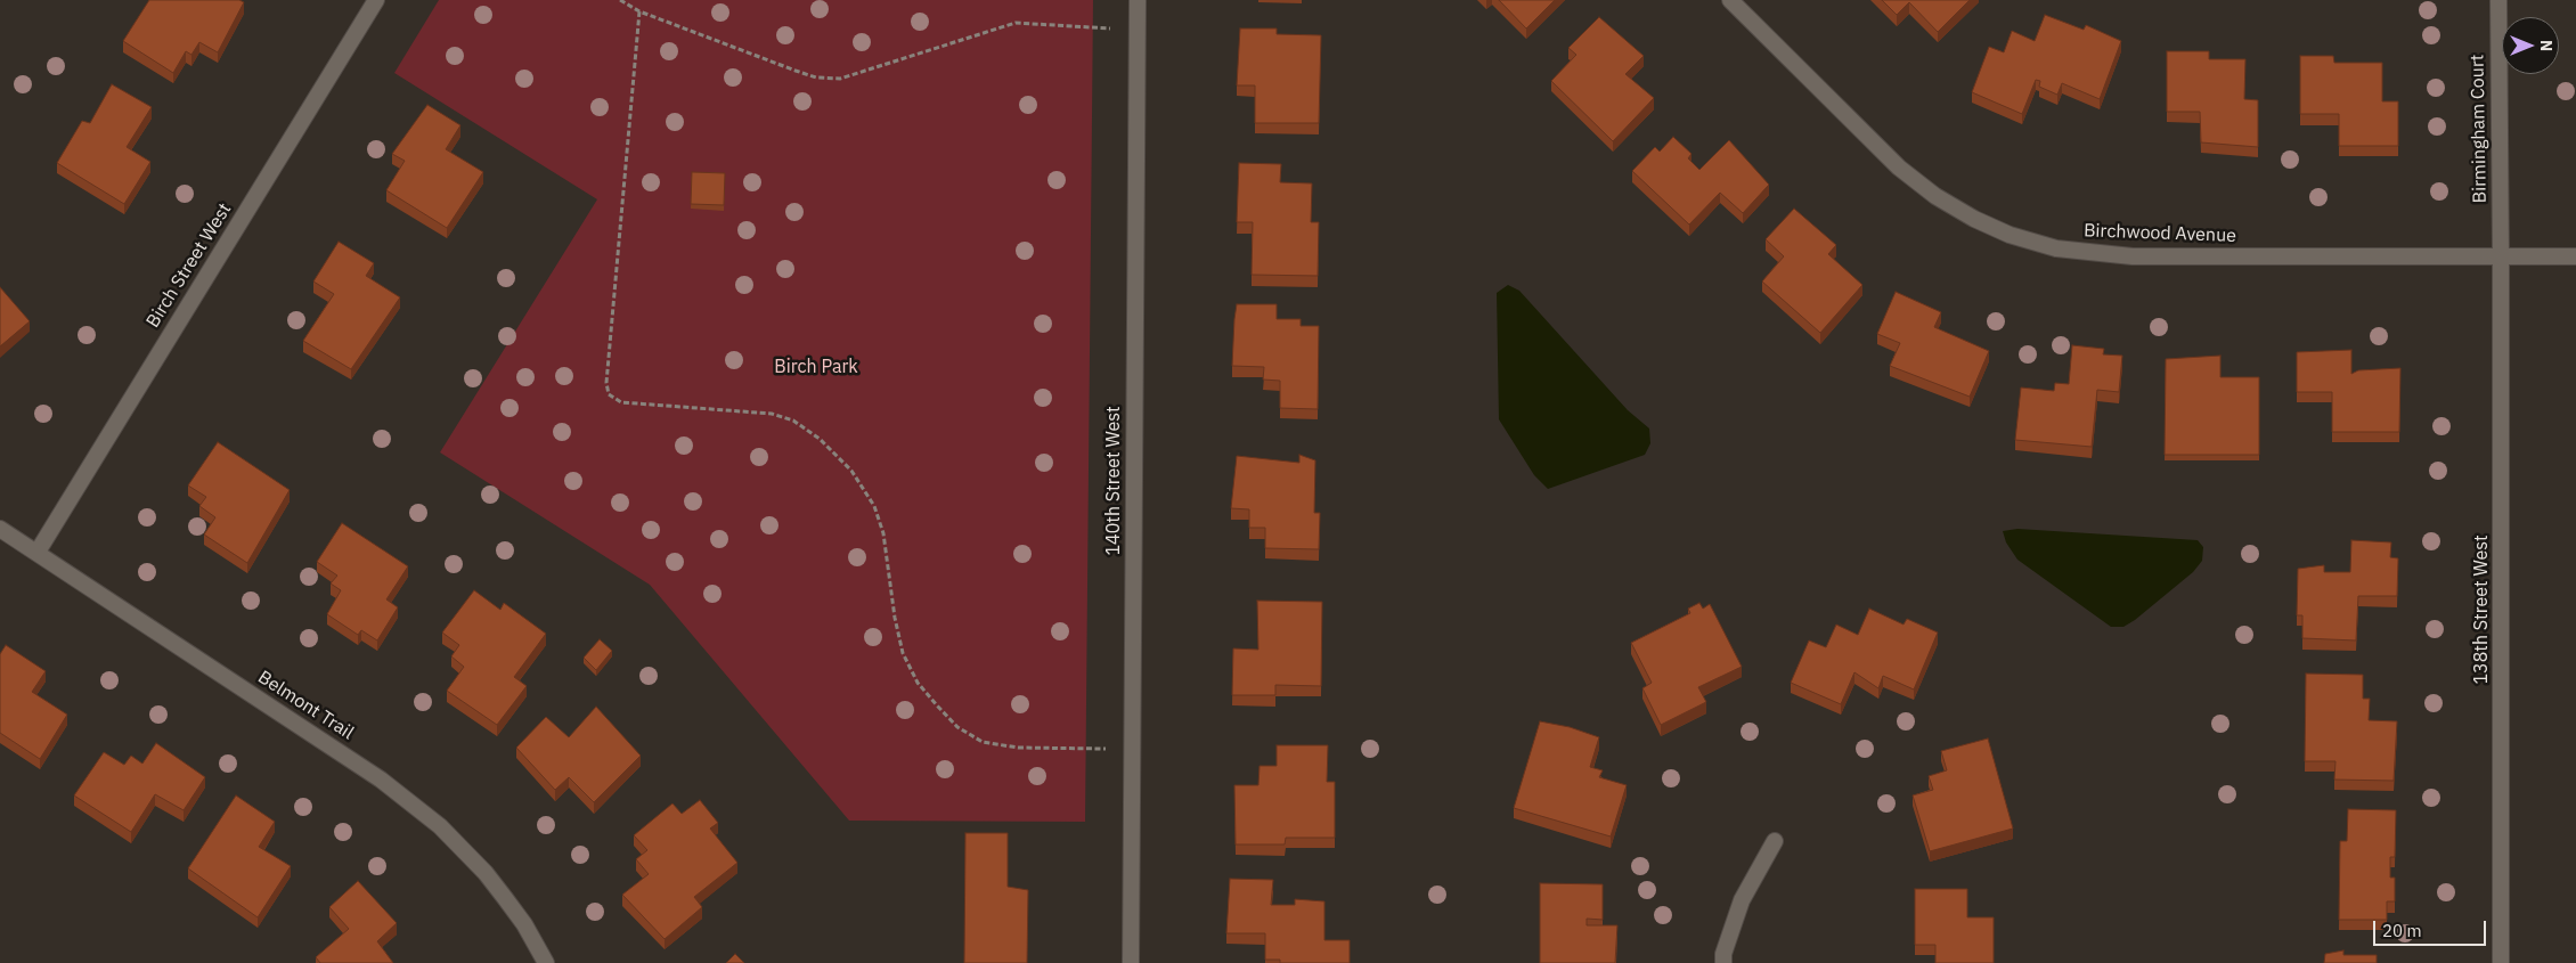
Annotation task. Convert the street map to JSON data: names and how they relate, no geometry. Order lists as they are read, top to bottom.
{
  "streets": {
    "street": [
      "Birmingham Court",
      "Birchwood Avenue",
      "Birch Street West",
      "140th Street West",
      "138th Street West",
      "Belmont Trail"
    ]
  },
  "crossings": [
    ["Birmingham Court", "Birchwood Avenue"],
    ["Birmingham Court", "138th Street West"],
    ["Birchwood Avenue", "138th Street West"],
    ["Birch Street West", "Belmont Trail"]
  ],
  "parks": ["Birch Park"],
  "scale_bar": "20 m",
  "north": "right"
}
